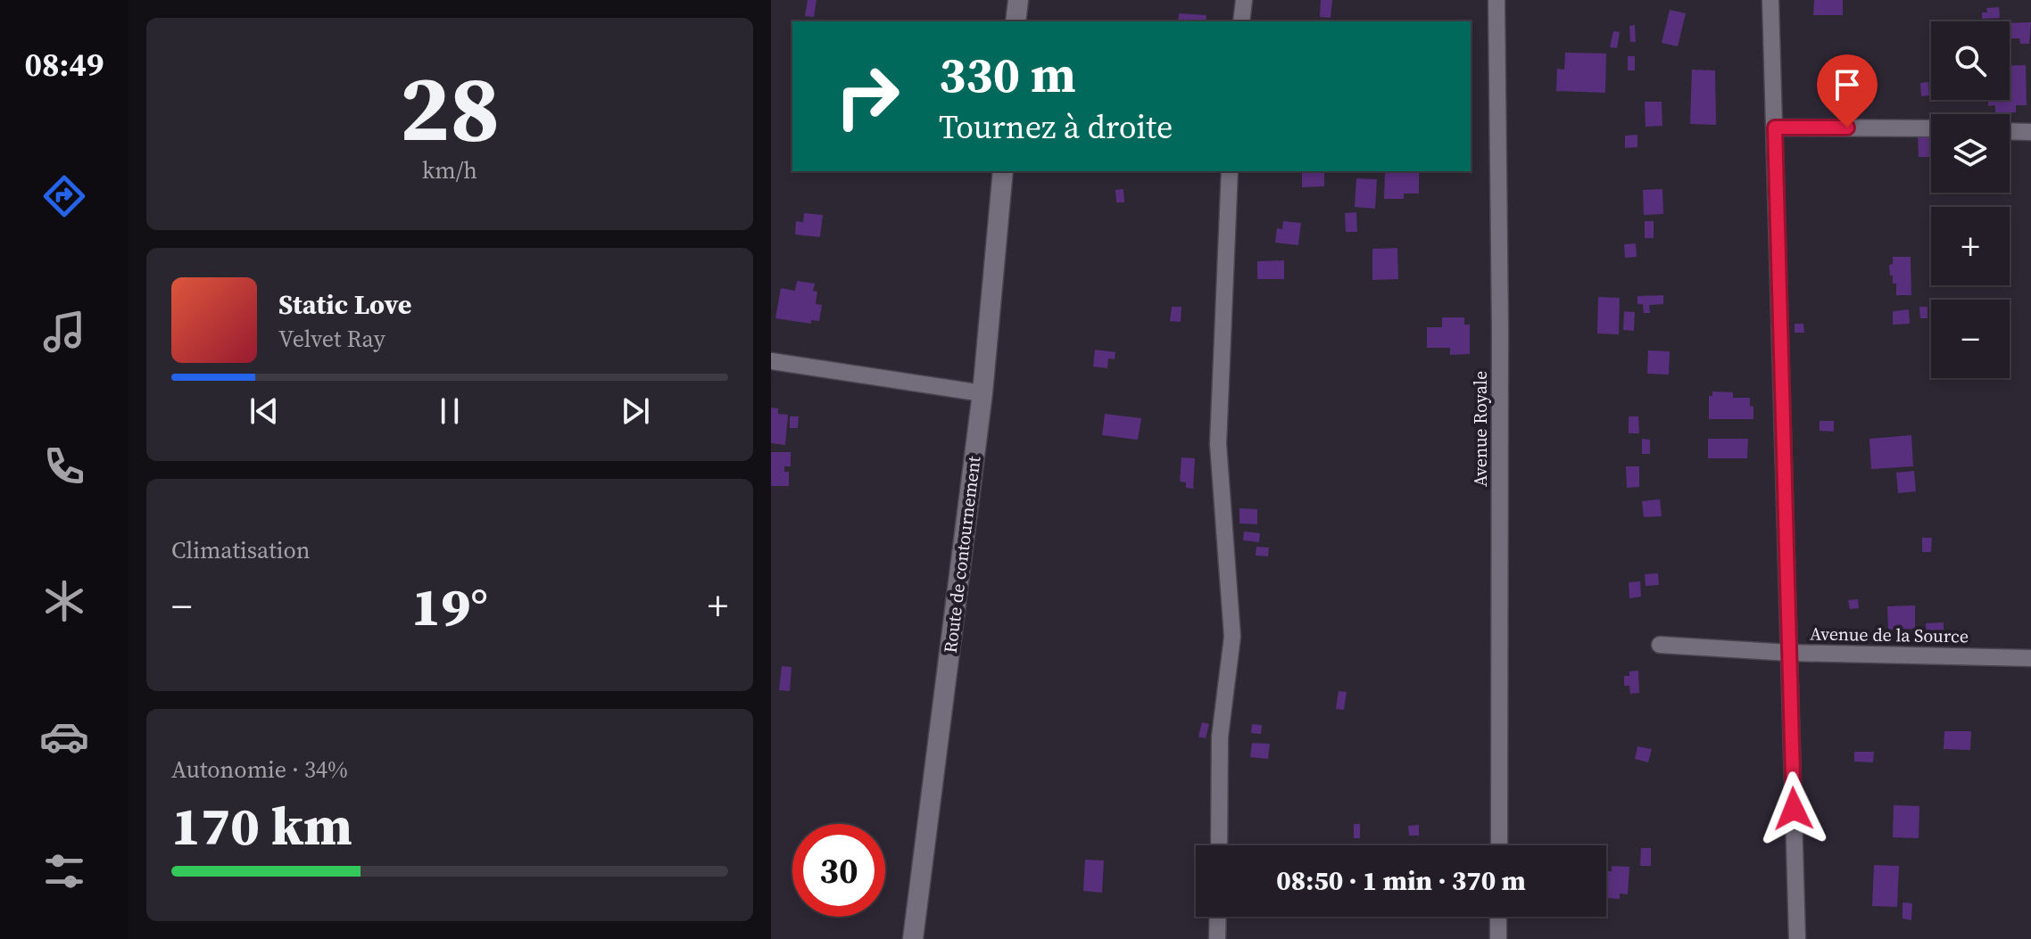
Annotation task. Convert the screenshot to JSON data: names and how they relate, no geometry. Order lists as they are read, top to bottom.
{
  "streets": {
    "street": ["Avenue Royale", "Route de contournement", "Avenue de la Source"]
  },
  "page": {
    "tabs": "08:49",
    "tile": [
      ["28", "km/h"],
      "Climatisation",
      ["Autonomie · 34%", "170 km"]
    ],
    "map_buttons": ["+", "−"],
    "turn": ["330 m", "Tournez à droite"],
    "song": ["Static Love", "Velvet Ray"],
    "heat": ["−", "19°", "+"],
    "limit": "30",
    "trip": "08:50 · 1 min · 370 m"
  }
}
